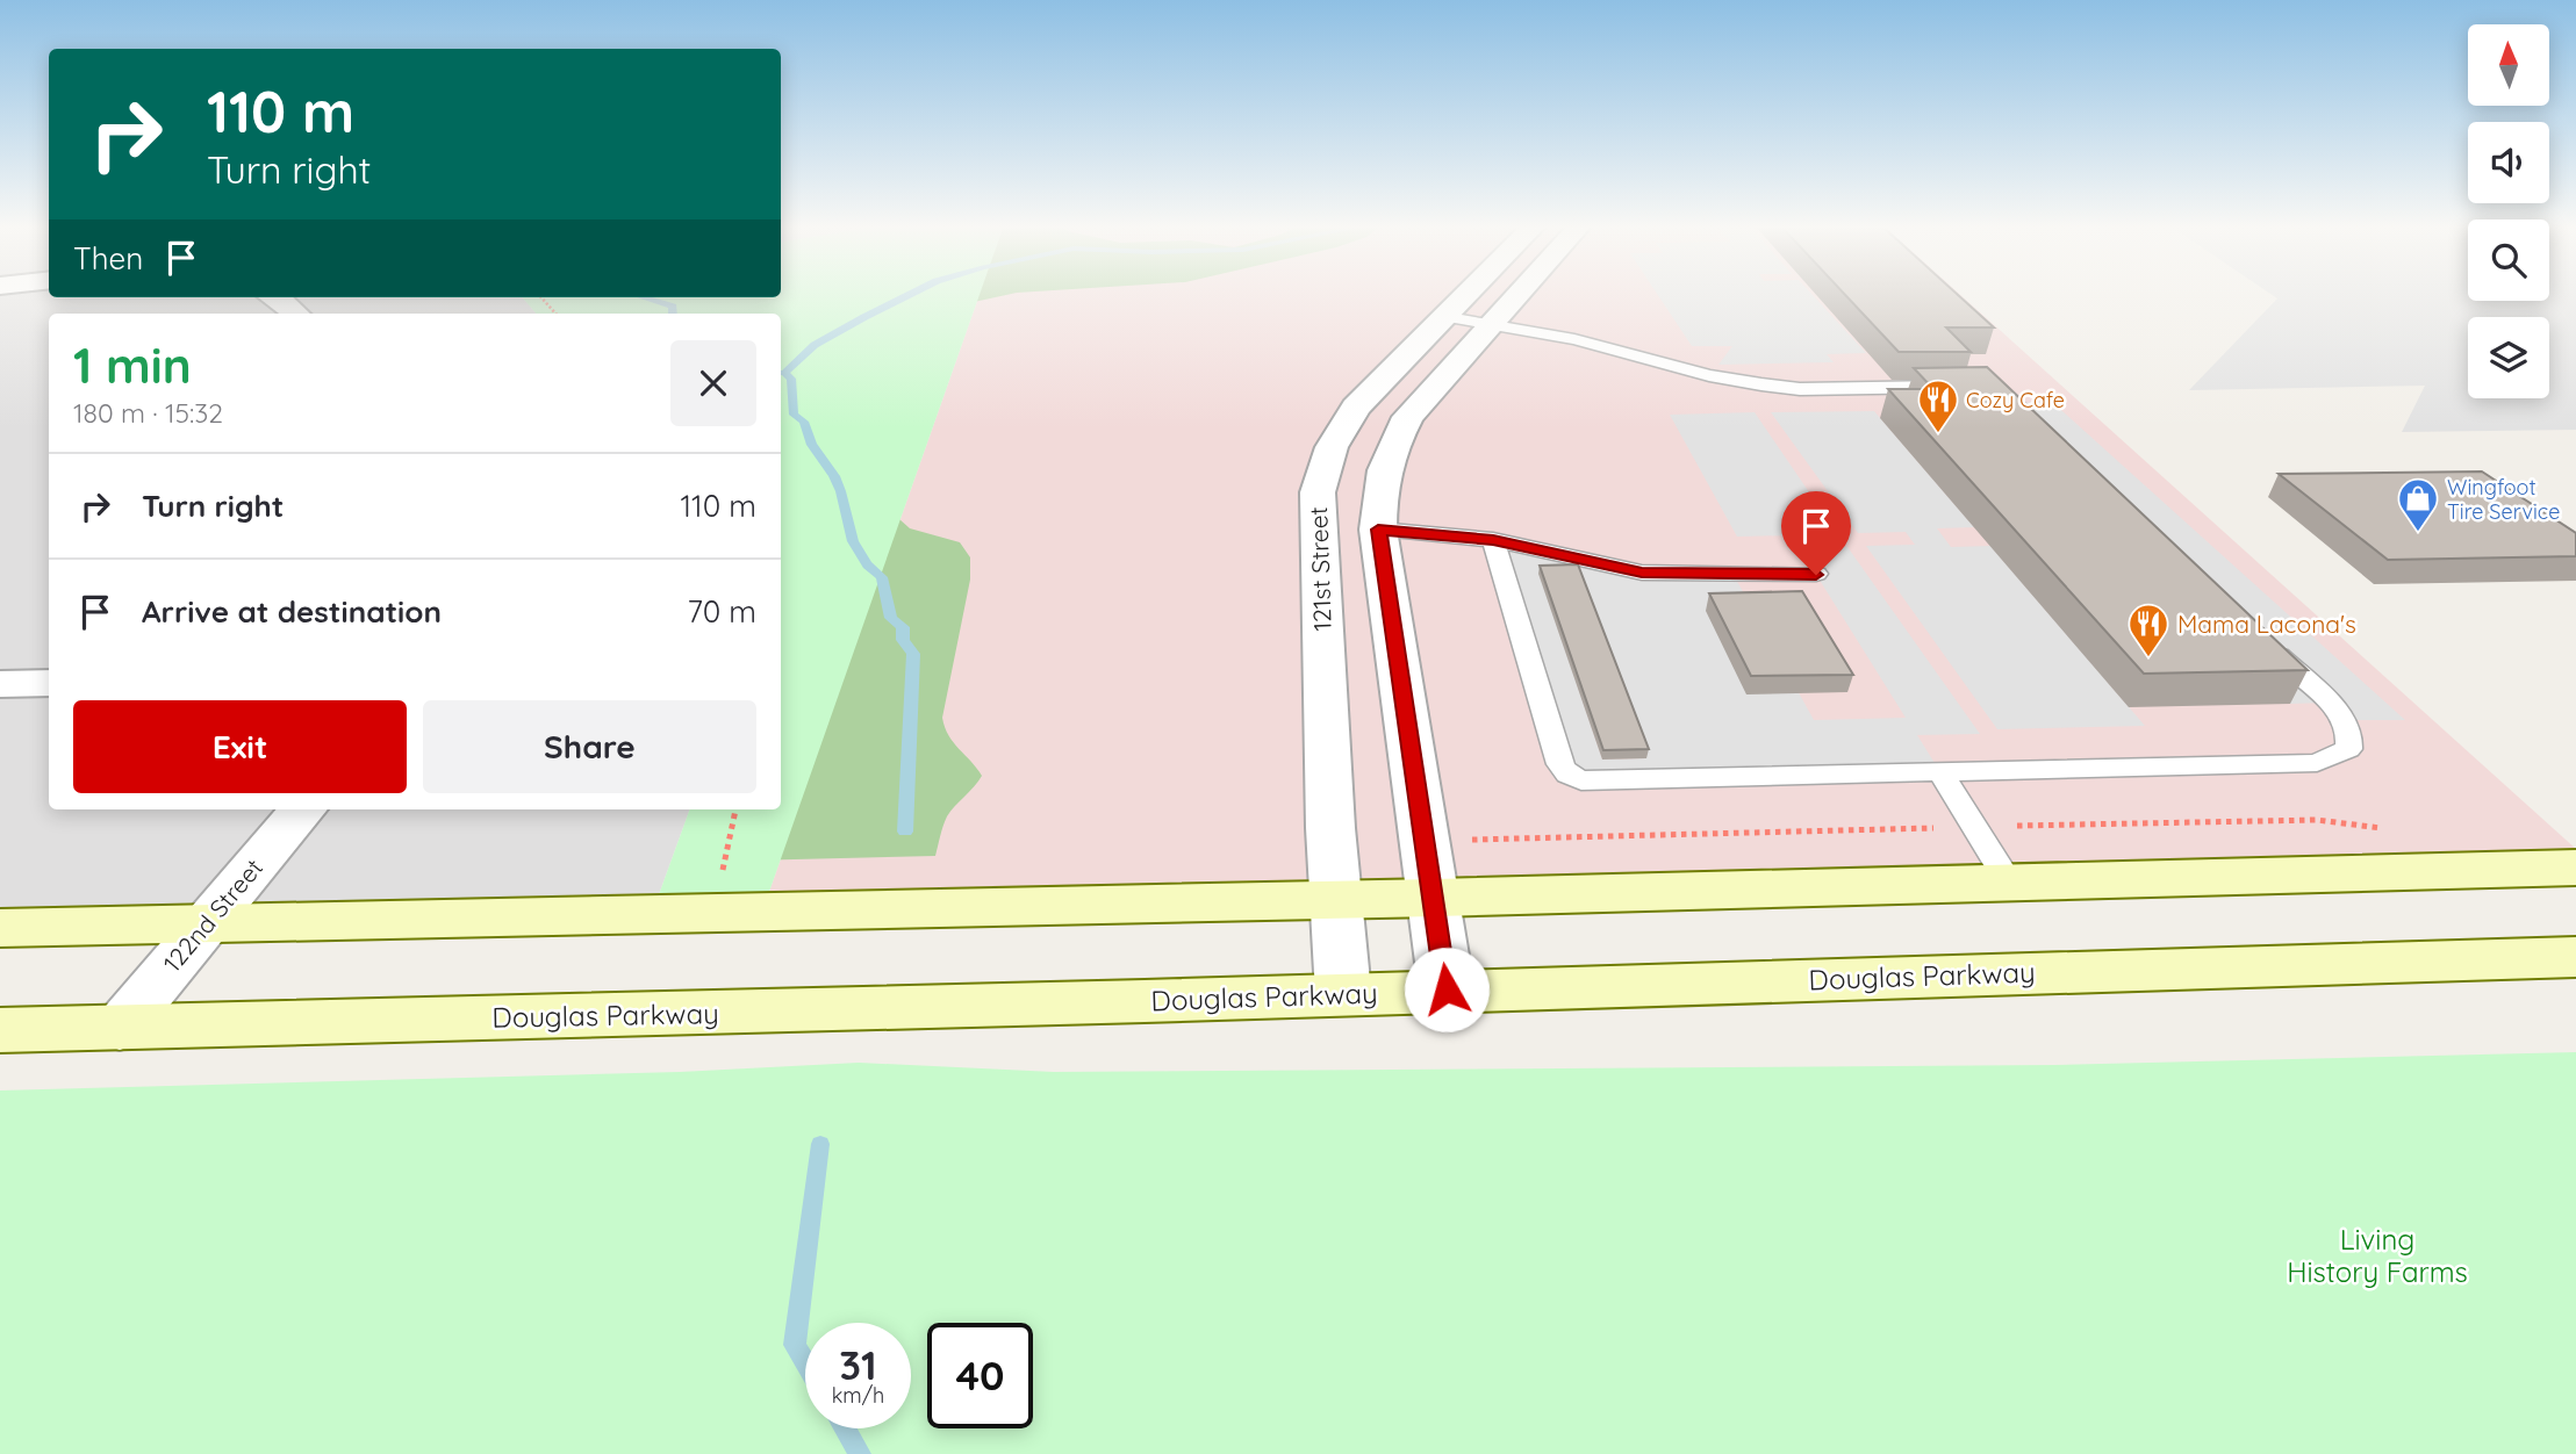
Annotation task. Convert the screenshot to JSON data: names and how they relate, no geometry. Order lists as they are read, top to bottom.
{
  "streets": {
    "main road": ["Douglas Parkway"],
    "street": ["121st Street", "122nd Street"]
  },
  "crossings": [
    ["121st Street", "Douglas Parkway"],
    ["122nd Street", "Douglas Parkway"]
  ],
  "parks": ["Living History Farms"],
  "places": {
    "restaurant": ["Cozy Cafe", "Mama Lacona's"],
    "shop": ["Wingfoot Tire Service"]
  },
  "north": "top",
  "page": {
    "turn": ["110 m", "Turn right"],
    "then": "Then",
    "heading": ["1 min", "180 m · 15:32"],
    "list": [
      {
        "name": "Turn right",
        "value": "110 m"
      },
      {
        "name": "Arrive at destination",
        "value": "70 m"
      }
    ],
    "buttons": ["Exit", "Share"],
    "speed": "31 km/h",
    "limit": "40"
  }
}
